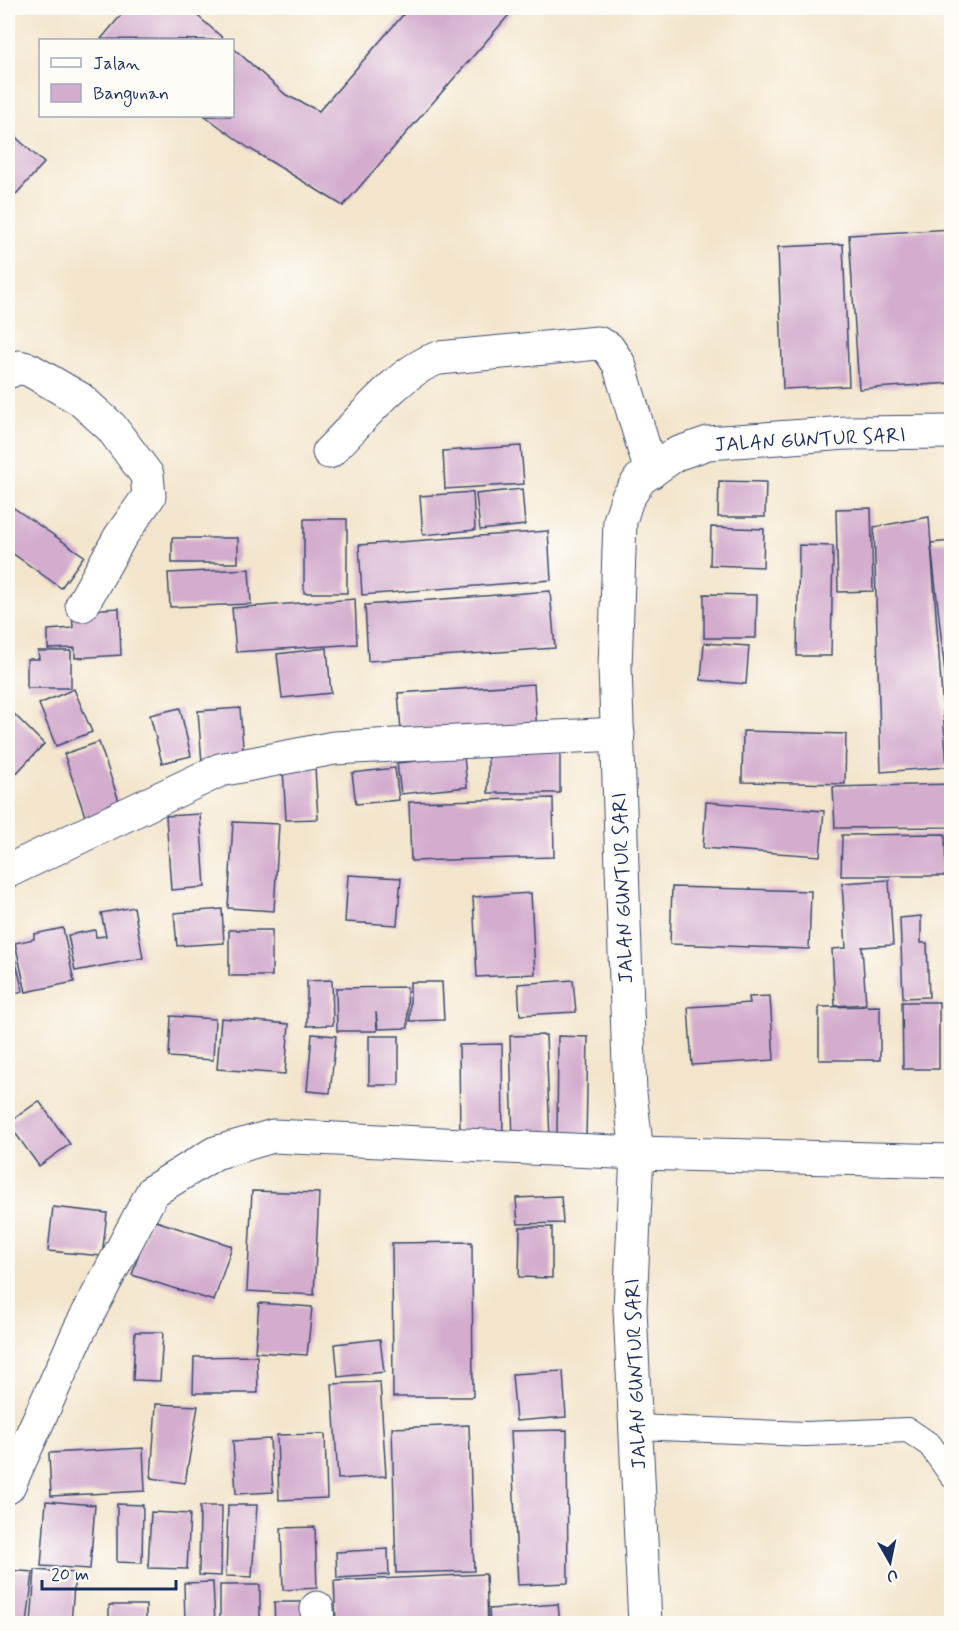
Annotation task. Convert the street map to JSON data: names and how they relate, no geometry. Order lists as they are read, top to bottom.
{
  "streets": {
    "street": ["JALAN GUNTUR SARI"]
  },
  "legend": ["Jalan", "Bangunan"],
  "scale_bar": "20 m",
  "north": "bottom"
}
